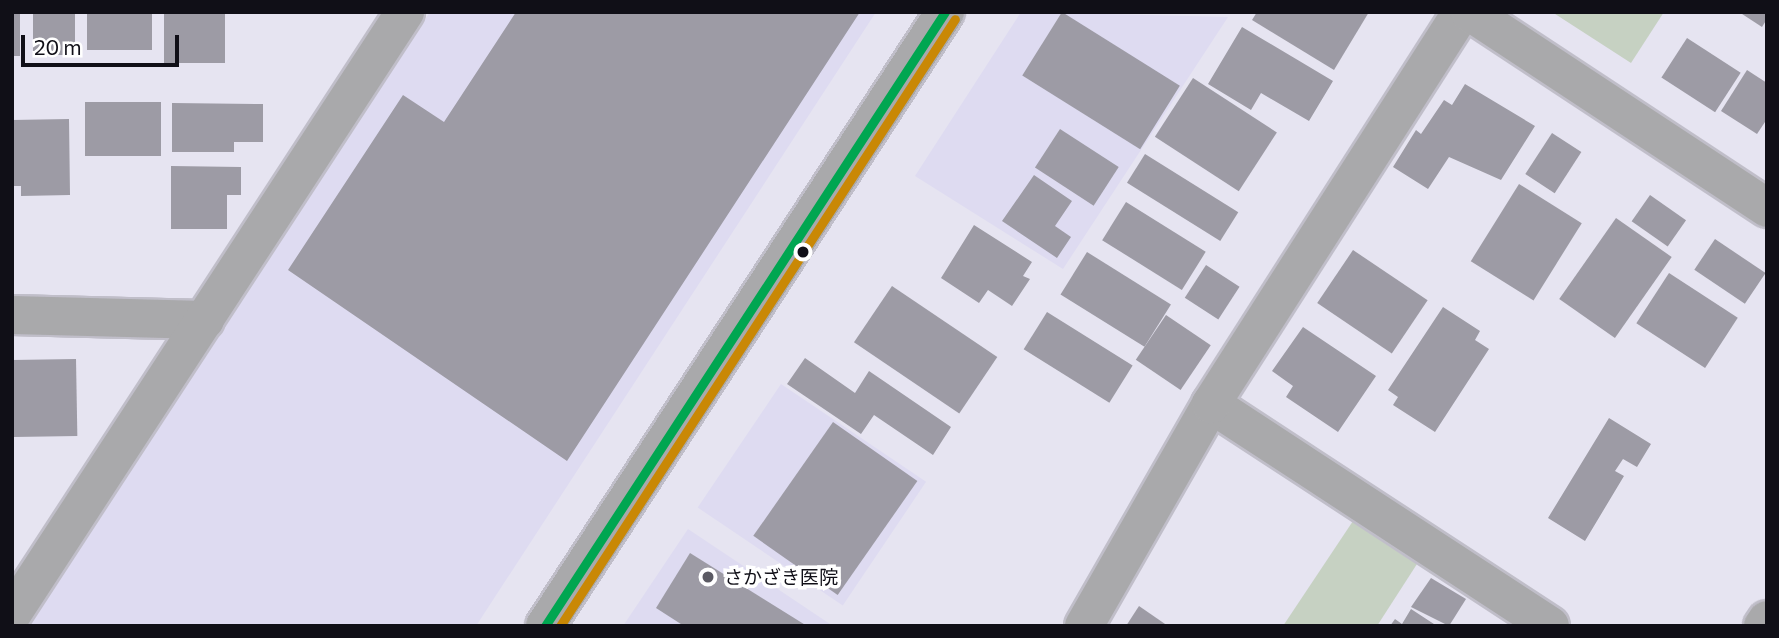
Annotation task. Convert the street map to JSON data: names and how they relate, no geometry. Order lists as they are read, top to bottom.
{
  "places": ["さかざき医院"],
  "scale_bar": "20 m"
}
